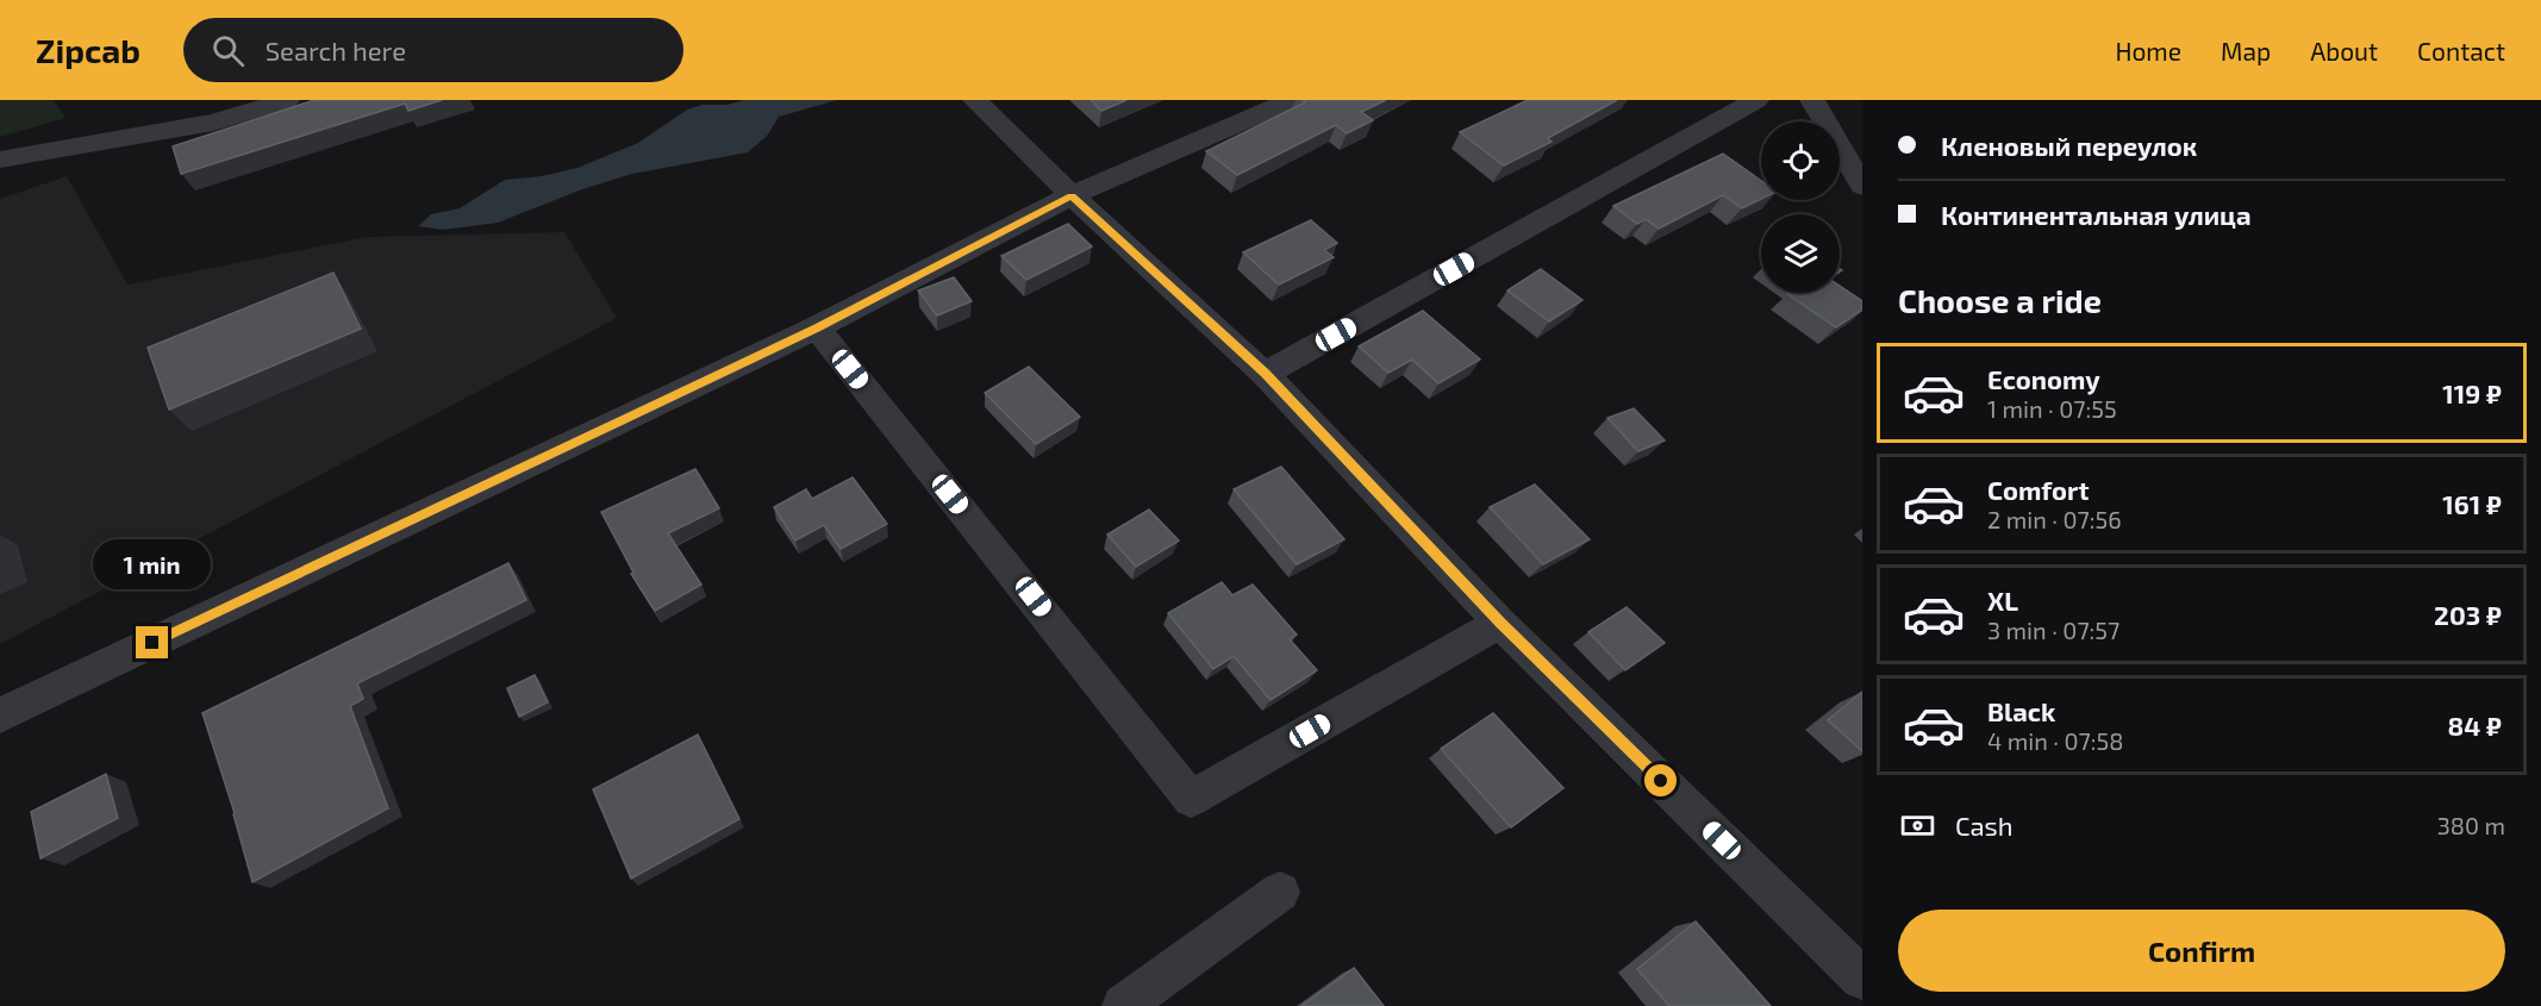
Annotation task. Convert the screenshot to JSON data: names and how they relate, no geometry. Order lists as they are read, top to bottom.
{
  "page": {
    "header": "Zipcab",
    "search": "Search here",
    "nav": [
      "Home",
      "Map",
      "About",
      "Contact"
    ],
    "banner": ["Кленовый переулок", "Континентальная улица"],
    "heading": "Choose a ride",
    "list": [
      {
        "name": "Economy",
        "note": "1 min · 07:55",
        "value": "119 ₽"
      },
      {
        "name": "Comfort",
        "note": "2 min · 07:56",
        "value": "161 ₽"
      },
      {
        "name": "XL",
        "note": "3 min · 07:57",
        "value": "203 ₽"
      },
      {
        "name": "Black",
        "note": "4 min · 07:58",
        "value": "84 ₽"
      }
    ],
    "bubble": "1 min",
    "pay": ["Cash", "380 m"],
    "buttons": "Confirm"
  }
}
